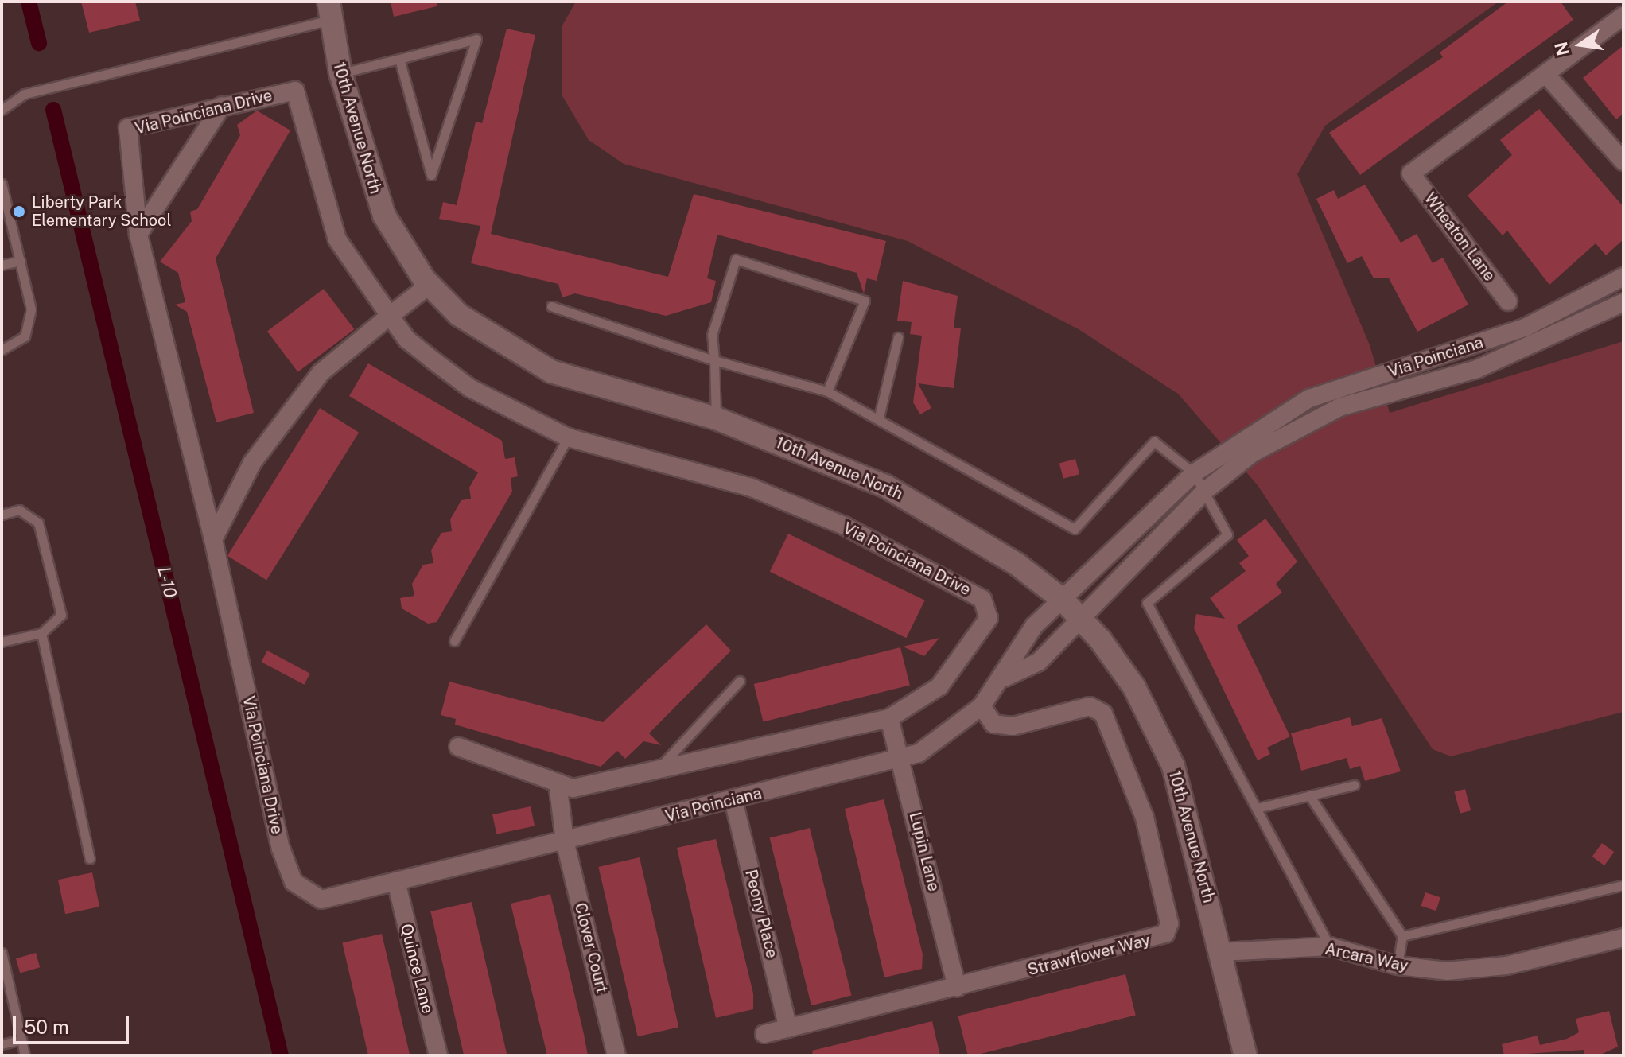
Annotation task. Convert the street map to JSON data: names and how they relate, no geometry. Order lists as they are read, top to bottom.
{
  "streets": {
    "street": [
      "Via Poinciana Drive",
      "10th Avenue North",
      "Wheaton Lane",
      "Via Poinciana",
      "Lupin Lane",
      "Peony Place",
      "Clover Court",
      "Strawflower Way",
      "Arcara Way",
      "Quince Lane"
    ]
  },
  "crossings": [
    ["Via Poinciana Drive", "Via Poinciana"],
    ["Via Poinciana Drive", "Lupin Lane"],
    ["Via Poinciana Drive", "Quince Lane"],
    ["10th Avenue North", "Via Poinciana"],
    ["10th Avenue North", "Arcara Way"],
    ["Via Poinciana", "Lupin Lane"],
    ["Via Poinciana", "Peony Place"],
    ["Via Poinciana", "Clover Court"],
    ["Via Poinciana", "Strawflower Way"],
    ["Via Poinciana", "Quince Lane"],
    ["Lupin Lane", "Strawflower Way"],
    ["Peony Place", "Strawflower Way"]
  ],
  "water": ["L-10"],
  "places": ["Liberty Park Elementary School"],
  "scale_bar": "50 m",
  "north": "left"
}
